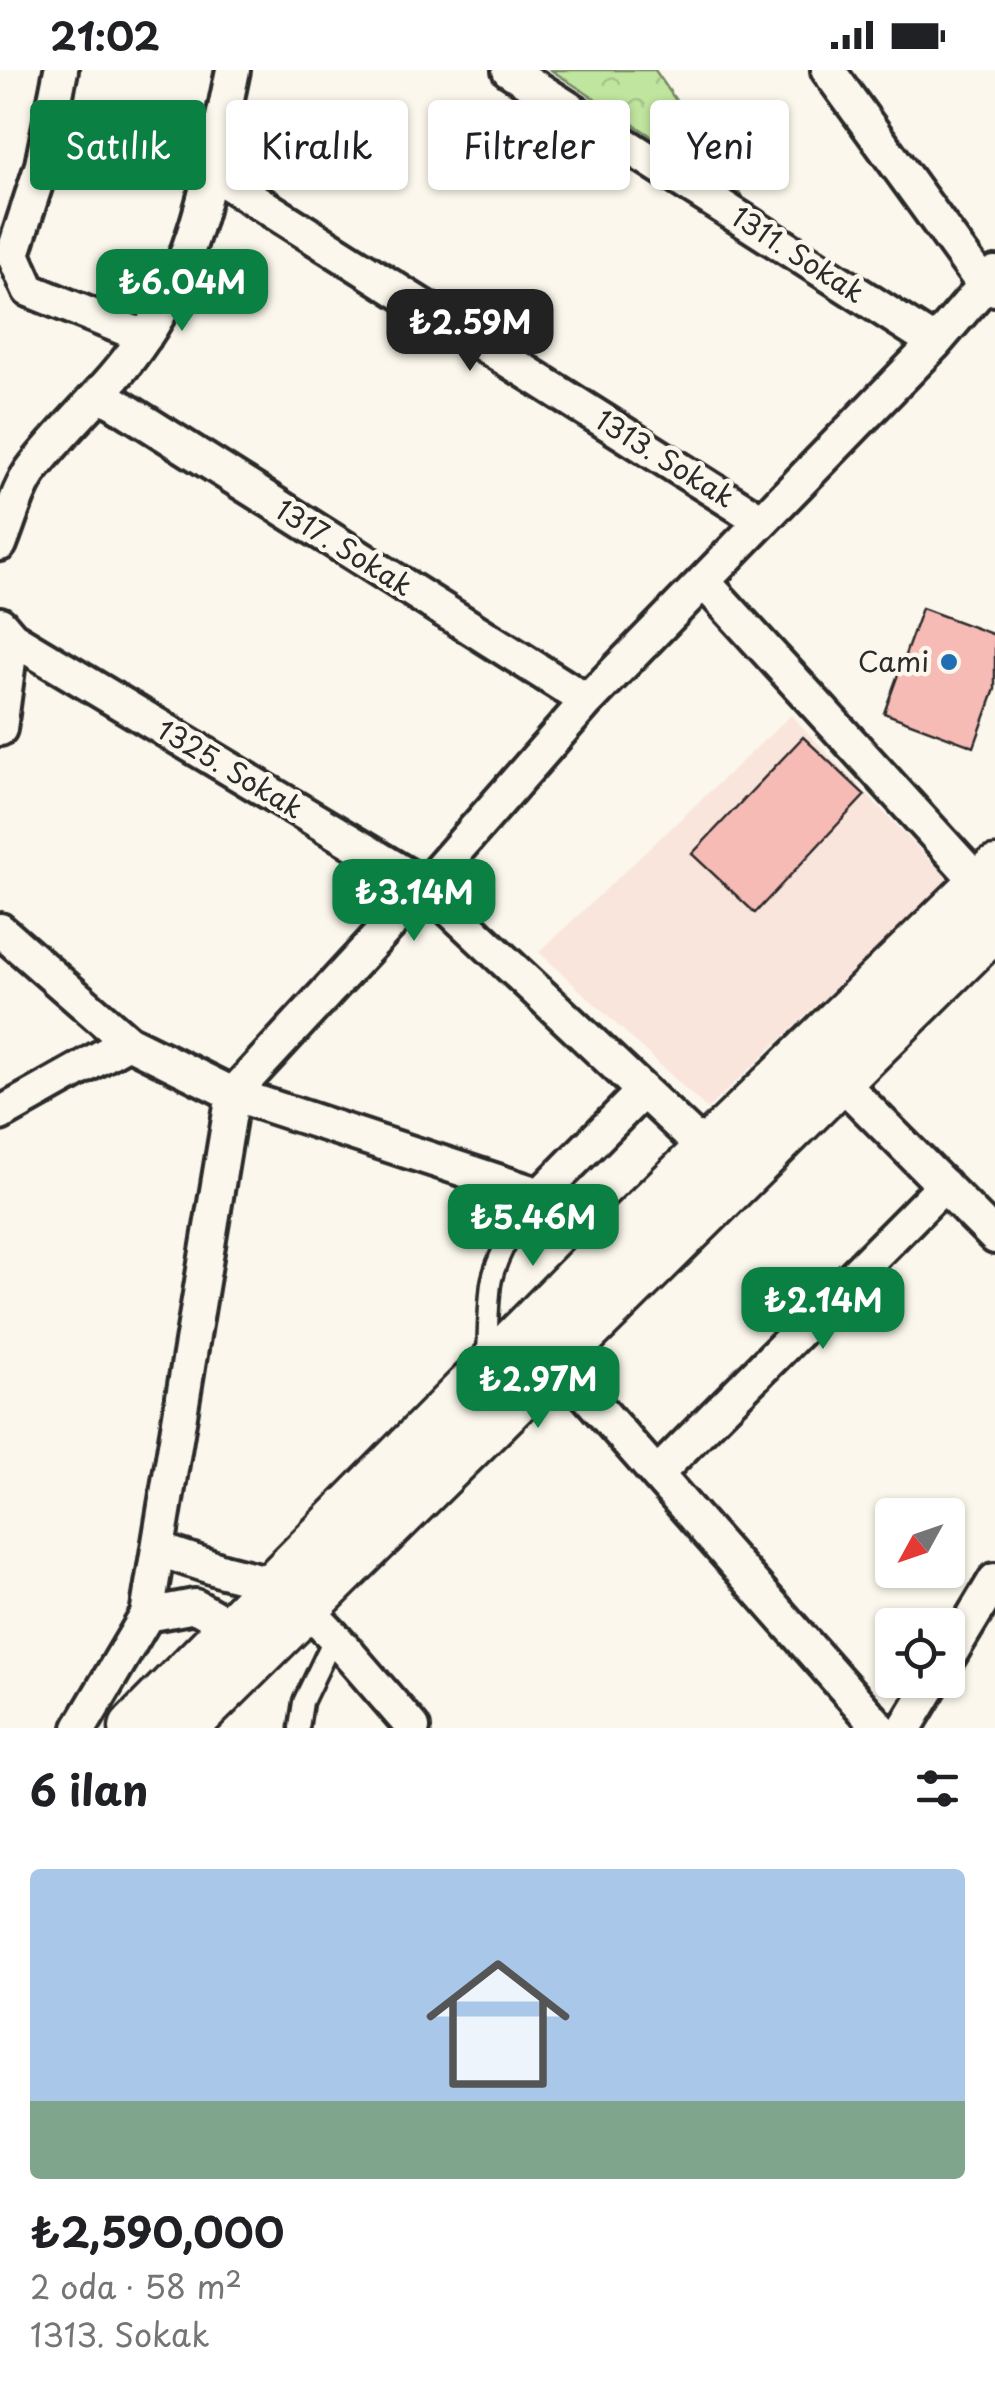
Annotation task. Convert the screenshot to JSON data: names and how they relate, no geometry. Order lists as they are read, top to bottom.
{
  "streets": {
    "street": [
      "1311. Sokak",
      "1313. Sokak",
      "1317. Sokak",
      "1325. Sokak"
    ]
  },
  "places": ["Cami"],
  "north": "bottom left",
  "page": {
    "status": "21:02",
    "chip": [
      "Satılık",
      "Kiralık",
      "Filtreler",
      "Yeni"
    ],
    "price": [
      "₺6.04M",
      "₺2.59M",
      "₺3.14M",
      "₺5.46M",
      "₺2.14M",
      "₺2.97M"
    ],
    "heading": "6 ilan",
    "list": [
      {
        "name": "₺2,590,000",
        "note": "2 oda · 58 m² · 1313. Sokak"
      }
    ]
  }
}
